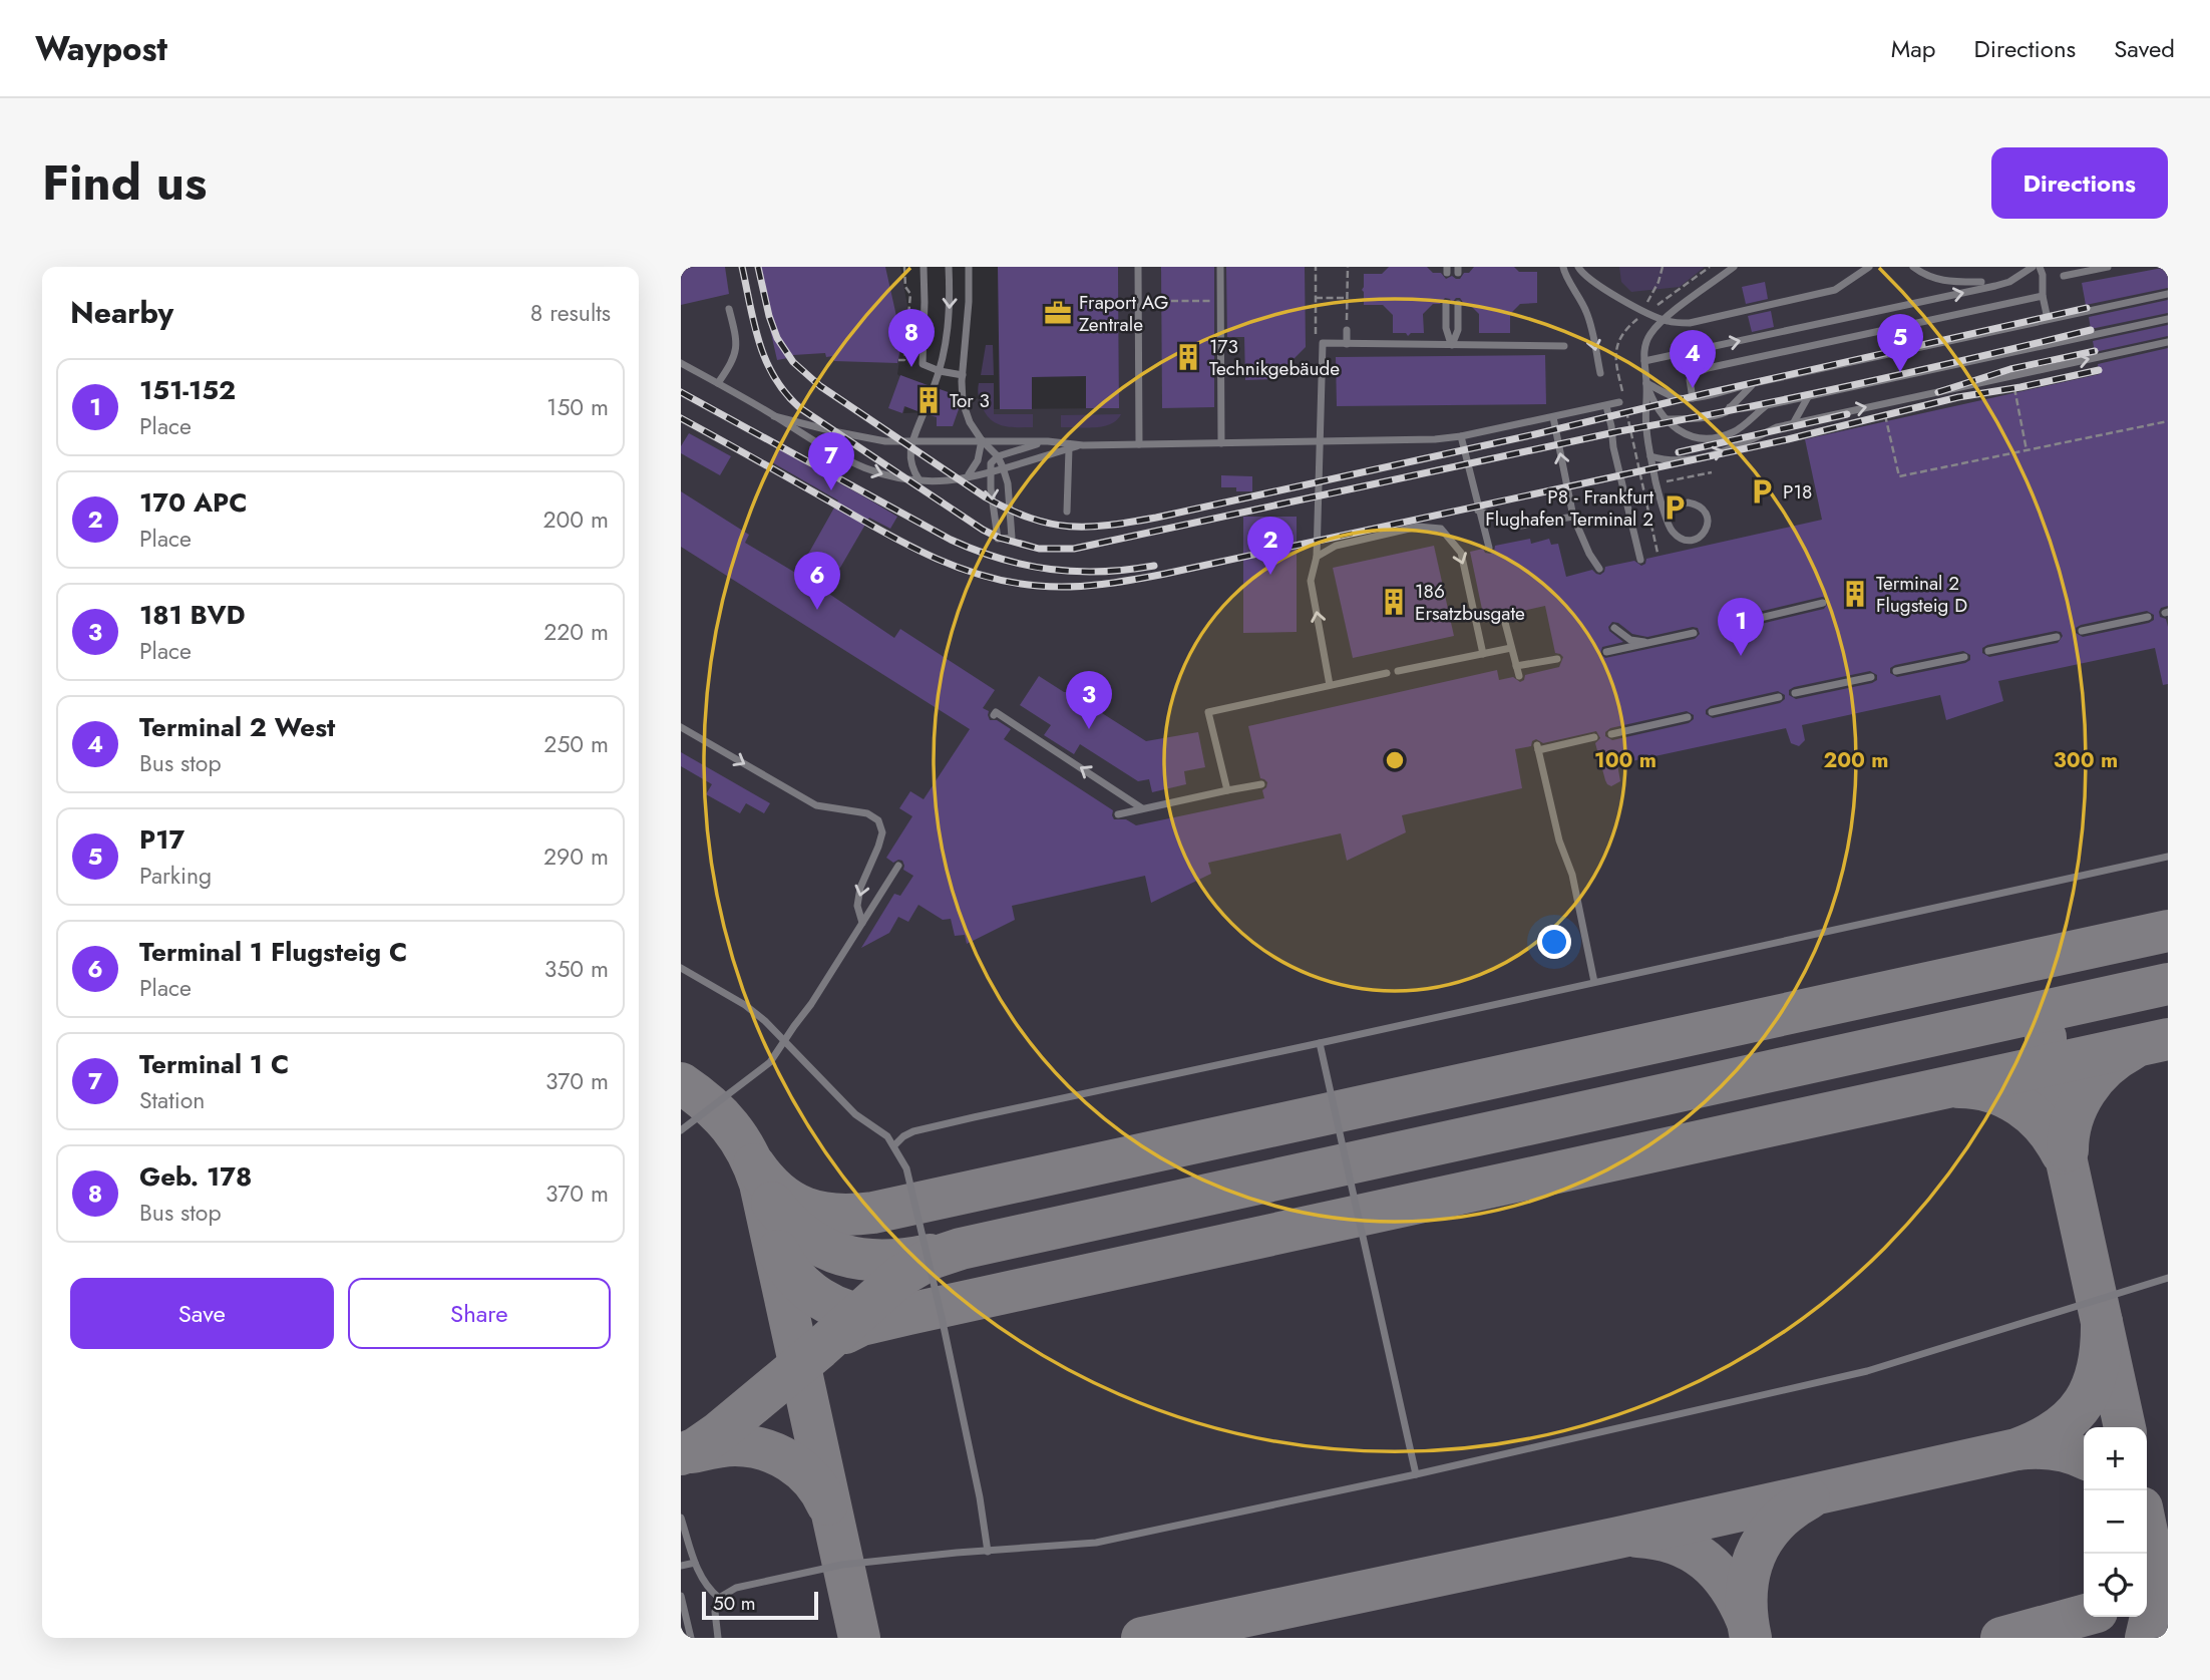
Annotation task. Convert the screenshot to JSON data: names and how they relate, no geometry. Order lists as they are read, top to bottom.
{
  "places": {
    "office": ["Fraport AG Zentrale"],
    "building": [
      "173 Technikgebäude",
      "Tor 3",
      "Terminal 2 Flugsteig D",
      "186 Ersatzbusgate"
    ],
    "parking": ["P18", "P8 - Frankfurt Flughafen Terminal 2"]
  },
  "scale_bar": "50 m",
  "page": {
    "header": "Waypost",
    "nav": ["Map", "Directions", "Saved"],
    "title": "Find us",
    "buttons": [
      "Directions",
      ["Save", "Share"]
    ],
    "heading": ["Nearby", "8 results"],
    "pins": [
      "8",
      "5",
      "4",
      "7",
      "2",
      "6",
      "1",
      "3"
    ],
    "list": [
      {
        "mark": "1",
        "name": "151-152",
        "note": "Place",
        "value": "150 m"
      },
      {
        "mark": "2",
        "name": "170 APC",
        "note": "Place",
        "value": "200 m"
      },
      {
        "mark": "3",
        "name": "181 BVD",
        "note": "Place",
        "value": "220 m"
      },
      {
        "mark": "4",
        "name": "Terminal 2 West",
        "note": "Bus stop",
        "value": "250 m"
      },
      {
        "mark": "5",
        "name": "P17",
        "note": "Parking",
        "value": "290 m"
      },
      {
        "mark": "6",
        "name": "Terminal 1 Flugsteig C",
        "note": "Place",
        "value": "350 m"
      },
      {
        "mark": "7",
        "name": "Terminal 1 C",
        "note": "Station",
        "value": "370 m"
      },
      {
        "mark": "8",
        "name": "Geb. 178",
        "note": "Bus stop",
        "value": "370 m"
      }
    ],
    "map_buttons": ["+", "−"],
    "scale": "50 m"
  },
  "rings": ["100 m", "200 m", "300 m"]
}
